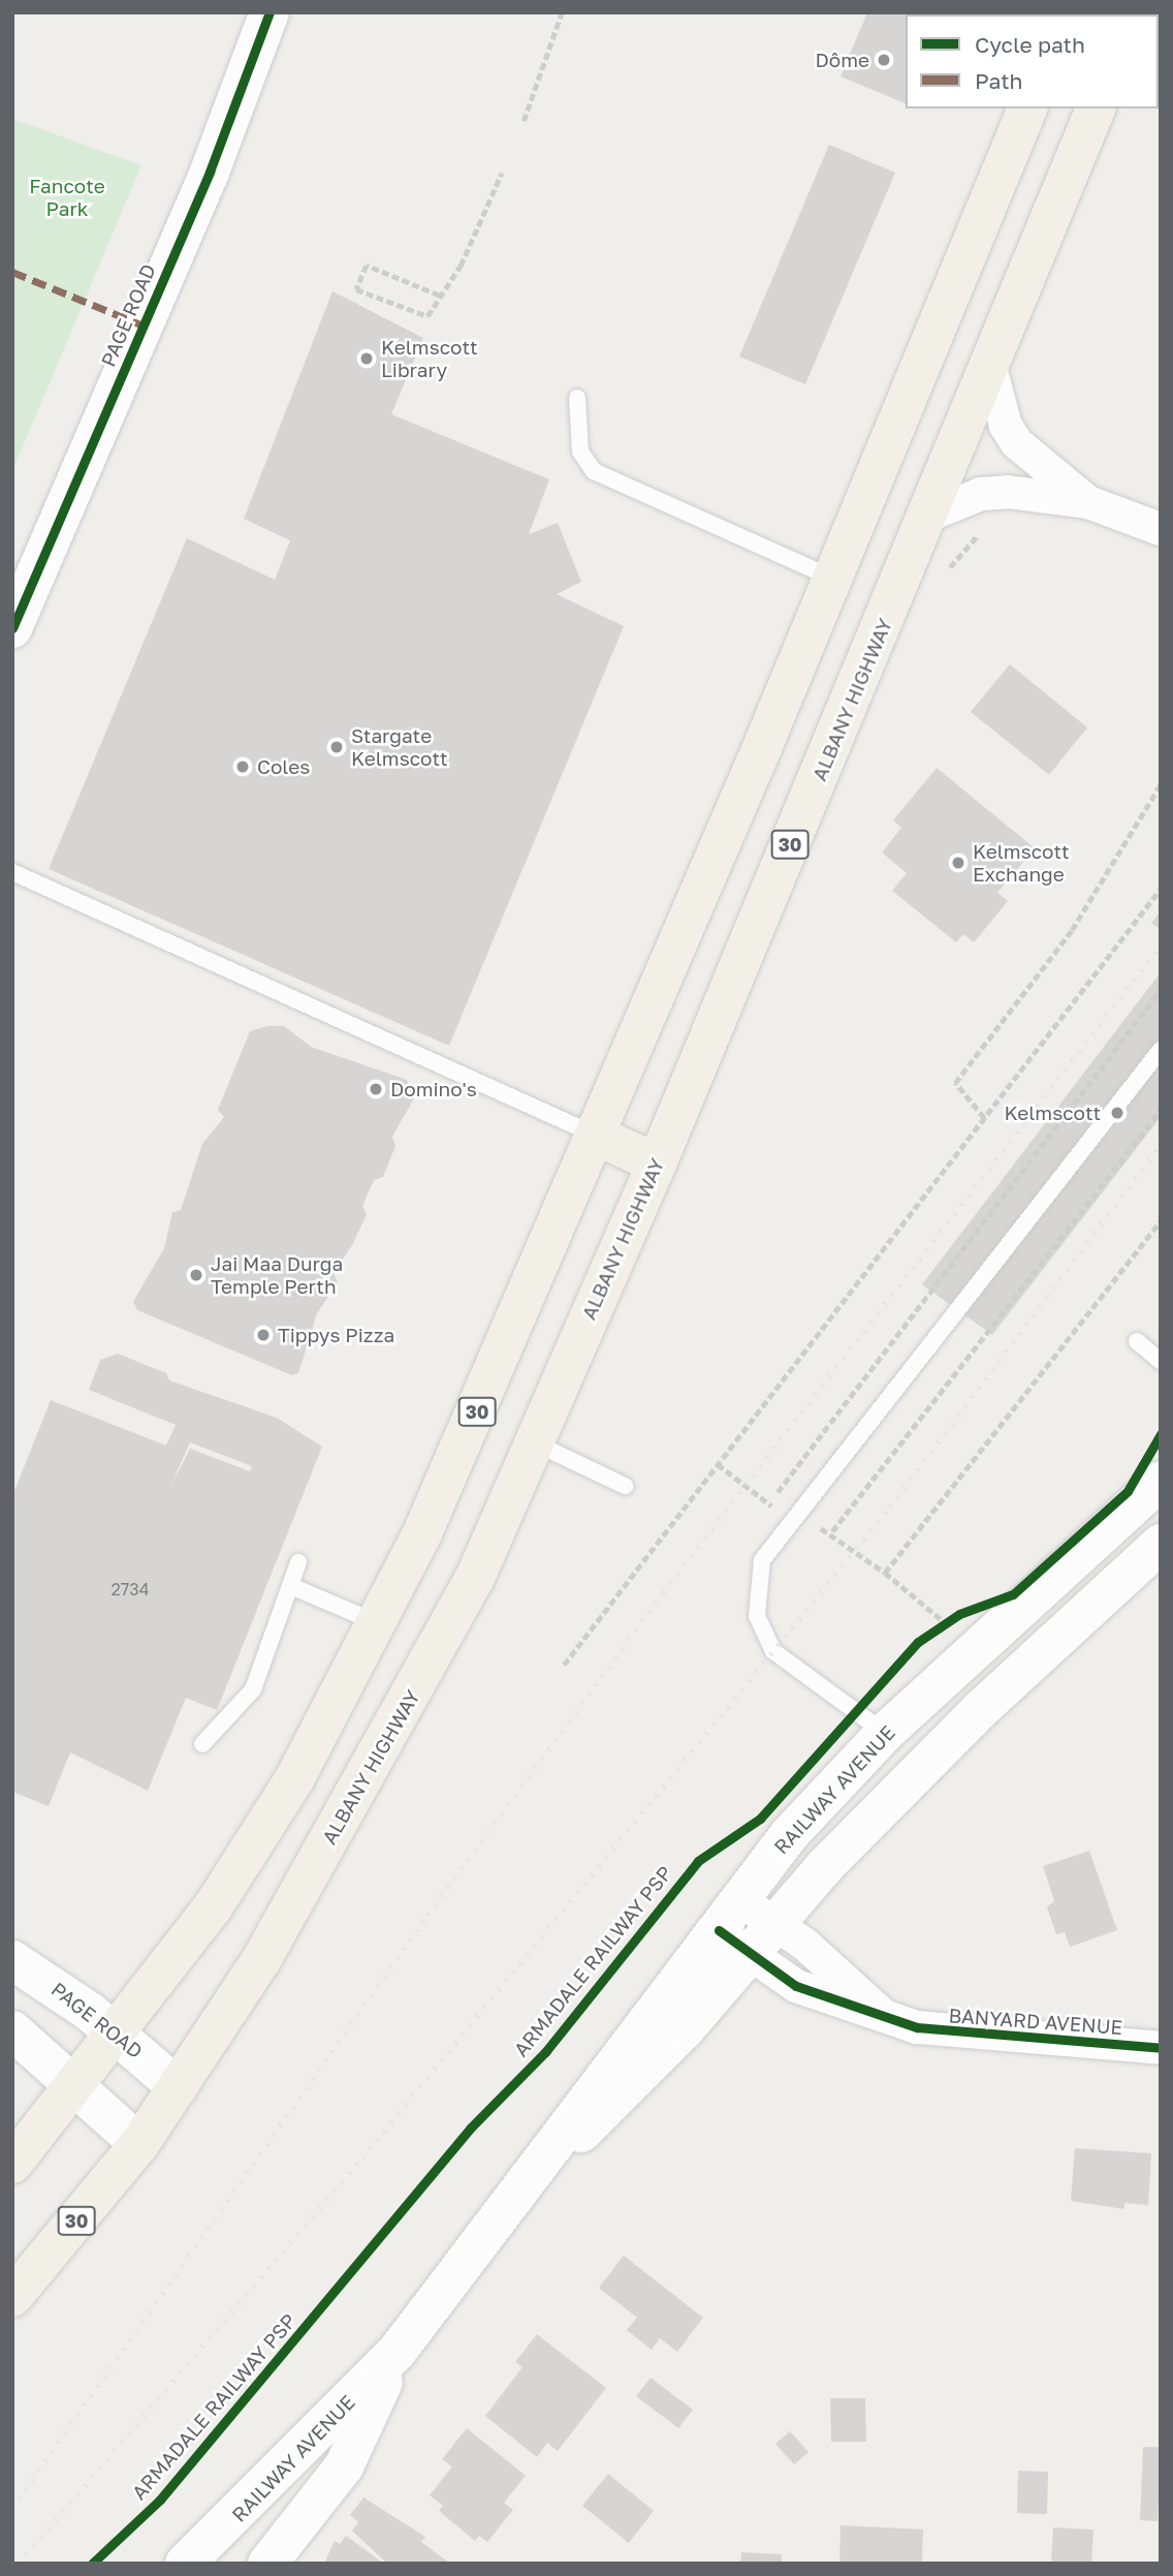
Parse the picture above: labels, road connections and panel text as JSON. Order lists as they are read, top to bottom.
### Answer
{
  "streets": {
    "highway": ["ALBANY HIGHWAY", "30"],
    "main road": ["PAGE ROAD", "RAILWAY AVENUE"],
    "street": ["BANYARD AVENUE"],
    "cycle path": ["ARMADALE RAILWAY PSP"]
  },
  "crossings": [
    ["PAGE ROAD", "ALBANY HIGHWAY"],
    ["PAGE ROAD", "30"],
    ["RAILWAY AVENUE", "BANYARD AVENUE"]
  ],
  "parks": ["Fancote Park"],
  "places": [
    "Dôme",
    "Kelmscott Library",
    "Stargate Kelmscott",
    "Coles",
    "Kelmscott Exchange",
    "Domino's",
    "Kelmscott",
    "Jai Maa Durga Temple Perth",
    "Tippys Pizza"
  ],
  "house_numbers": ["2734"],
  "legend": ["Cycle path", "Path"]
}
